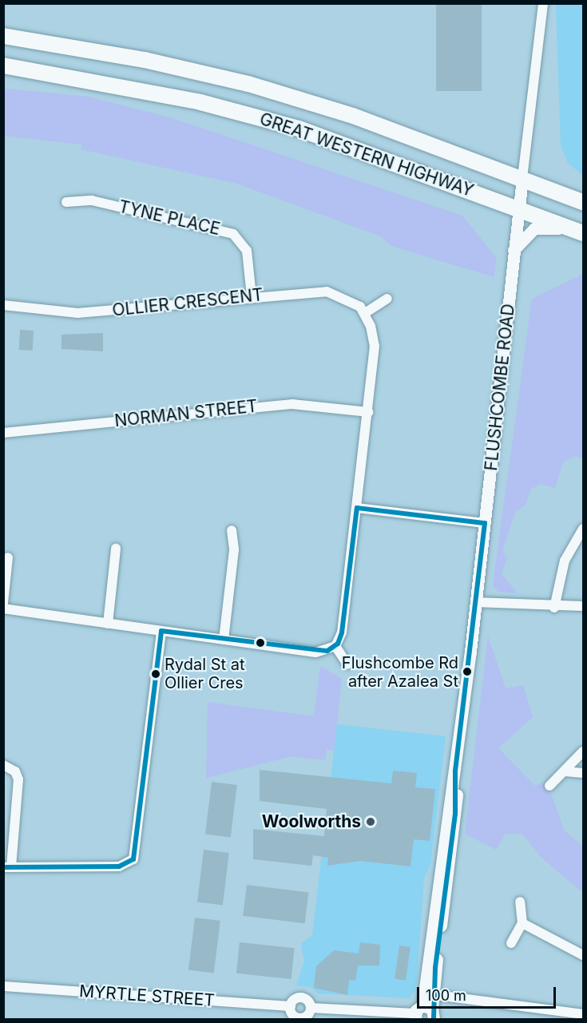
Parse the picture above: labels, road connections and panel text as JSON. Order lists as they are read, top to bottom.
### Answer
{
  "streets": {
    "highway": ["GREAT WESTERN HIGHWAY"],
    "street": [
      "TYNE PLACE",
      "OLLIER CRESCENT",
      "FLUSHCOMBE ROAD",
      "NORMAN STREET",
      "MYRTLE STREET"
    ]
  },
  "crossings": [
    ["GREAT WESTERN HIGHWAY", "FLUSHCOMBE ROAD"],
    ["TYNE PLACE", "OLLIER CRESCENT"]
  ],
  "places": ["Flushcombe Rd after Azalea St", "Rydal St at Ollier Cres", "Woolworths"],
  "scale_bar": "100 m"
}
